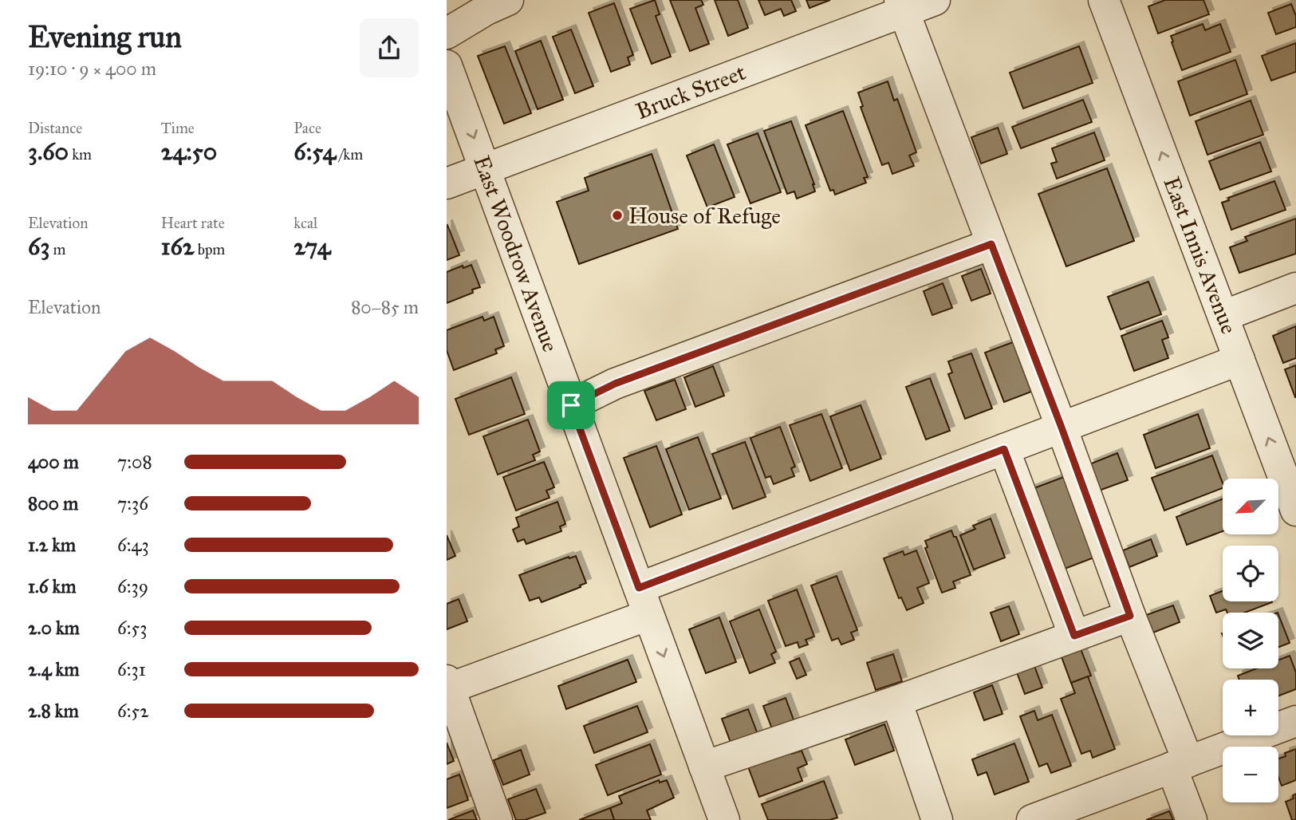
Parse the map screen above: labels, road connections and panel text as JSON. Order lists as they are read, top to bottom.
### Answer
{
  "streets": {
    "street": ["Bruck Street", "East Woodrow Avenue", "East Innis Avenue"]
  },
  "crossings": [
    ["Bruck Street", "East Woodrow Avenue"]
  ],
  "places": ["House of Refuge"],
  "north": "bottom left",
  "page": {
    "heading": ["Evening run", "19:10 · 9 × 400 m"],
    "stats": [
      ["Distance", "3.60 km"],
      ["Time", "24:50"],
      ["Pace", "6:54 /km"],
      ["Elevation", "63 m"],
      ["Heart rate", "162 bpm"],
      ["kcal", "274"]
    ],
    "chart": ["Elevation", "80–85 m"],
    "list": [
      {
        "name": "400 m",
        "note": "7:08"
      },
      {
        "name": "800 m",
        "note": "7:36"
      },
      {
        "name": "1.2 km",
        "note": "6:43"
      },
      {
        "name": "1.6 km",
        "note": "6:39"
      },
      {
        "name": "2.0 km",
        "note": "6:53"
      },
      {
        "name": "2.4 km",
        "note": "6:31"
      },
      {
        "name": "2.8 km",
        "note": "6:52"
      }
    ],
    "map_buttons": ["+", "−"]
  }
}
